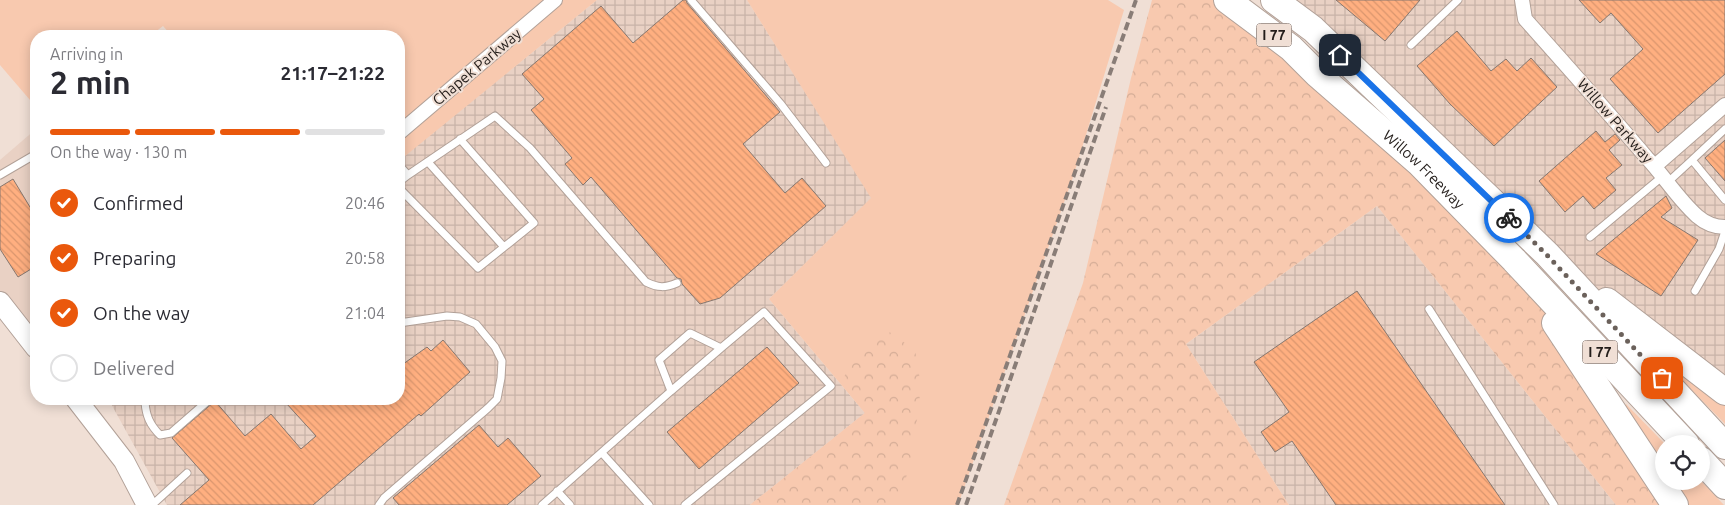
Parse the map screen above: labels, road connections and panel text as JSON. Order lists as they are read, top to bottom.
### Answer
{
  "streets": {
    "highway": ["I 77", "Willow Freeway"],
    "street": ["Chapek Parkway", "Willow Parkway"]
  },
  "page": {
    "heading": ["2 min", "Arriving in", "21:17–21:22"],
    "bar": "On the way · 130 m",
    "list": [
      ["Confirmed", "20:46"],
      ["Preparing", "20:58"],
      ["On the way", "21:04"],
      "Delivered"
    ]
  }
}
